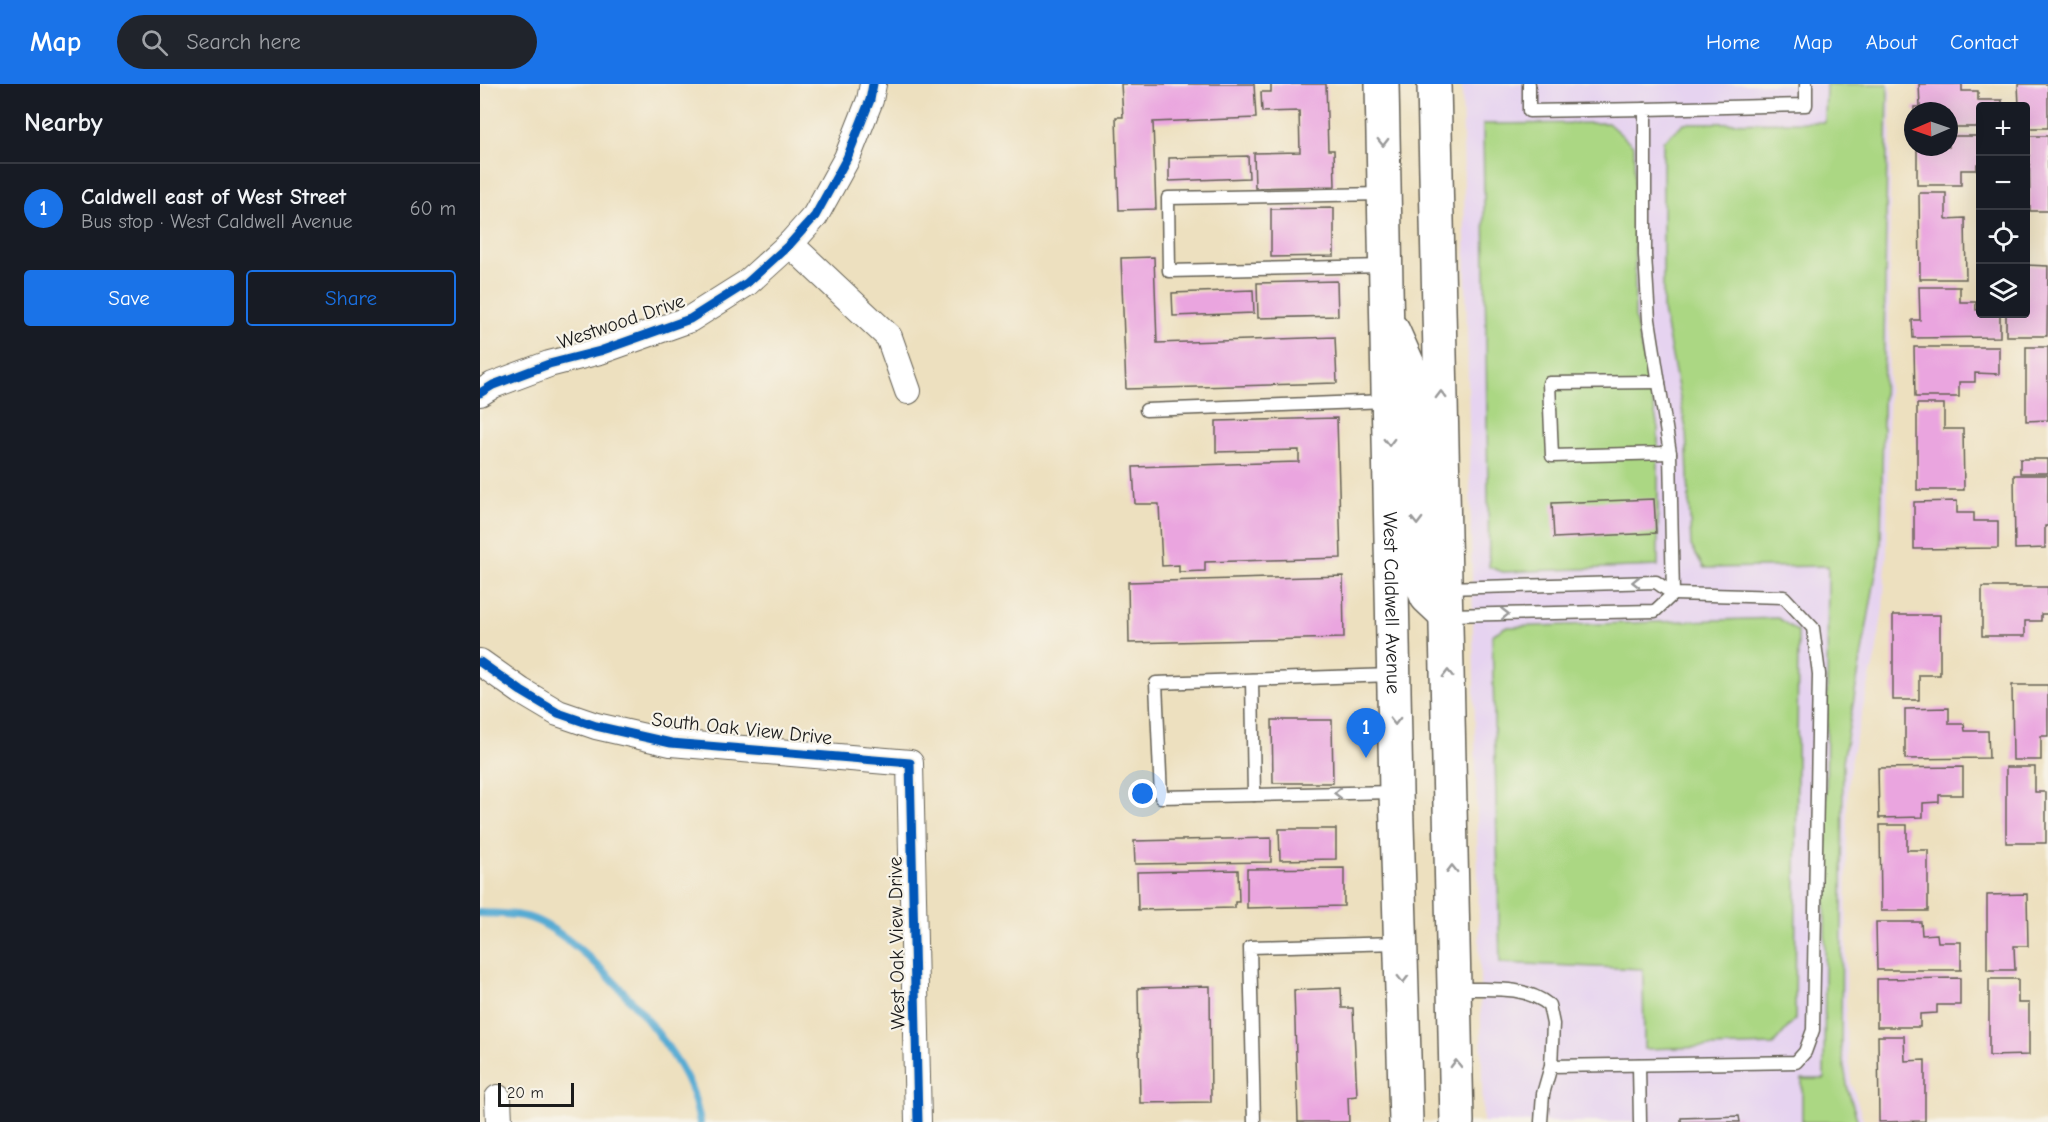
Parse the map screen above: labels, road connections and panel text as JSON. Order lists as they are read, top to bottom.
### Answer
{
  "streets": {
    "main road": ["West Caldwell Avenue"],
    "street": ["Westwood Drive", "South Oak View Drive", "West Oak View Drive"]
  },
  "crossings": [
    ["South Oak View Drive", "West Oak View Drive"]
  ],
  "scale_bar": "20 m",
  "north": "left",
  "page": {
    "header": "Map",
    "search": "Search here",
    "nav": [
      "Home",
      "Map",
      "About",
      "Contact"
    ],
    "heading": "Nearby",
    "map_buttons": ["+", "−"],
    "list": [
      {
        "mark": "1",
        "name": "Caldwell east of West Street",
        "note": "Bus stop · West Caldwell Avenue",
        "value": "60 m"
      }
    ],
    "buttons": ["Save", "Share"],
    "pins": "1",
    "scale": "20 m"
  }
}
